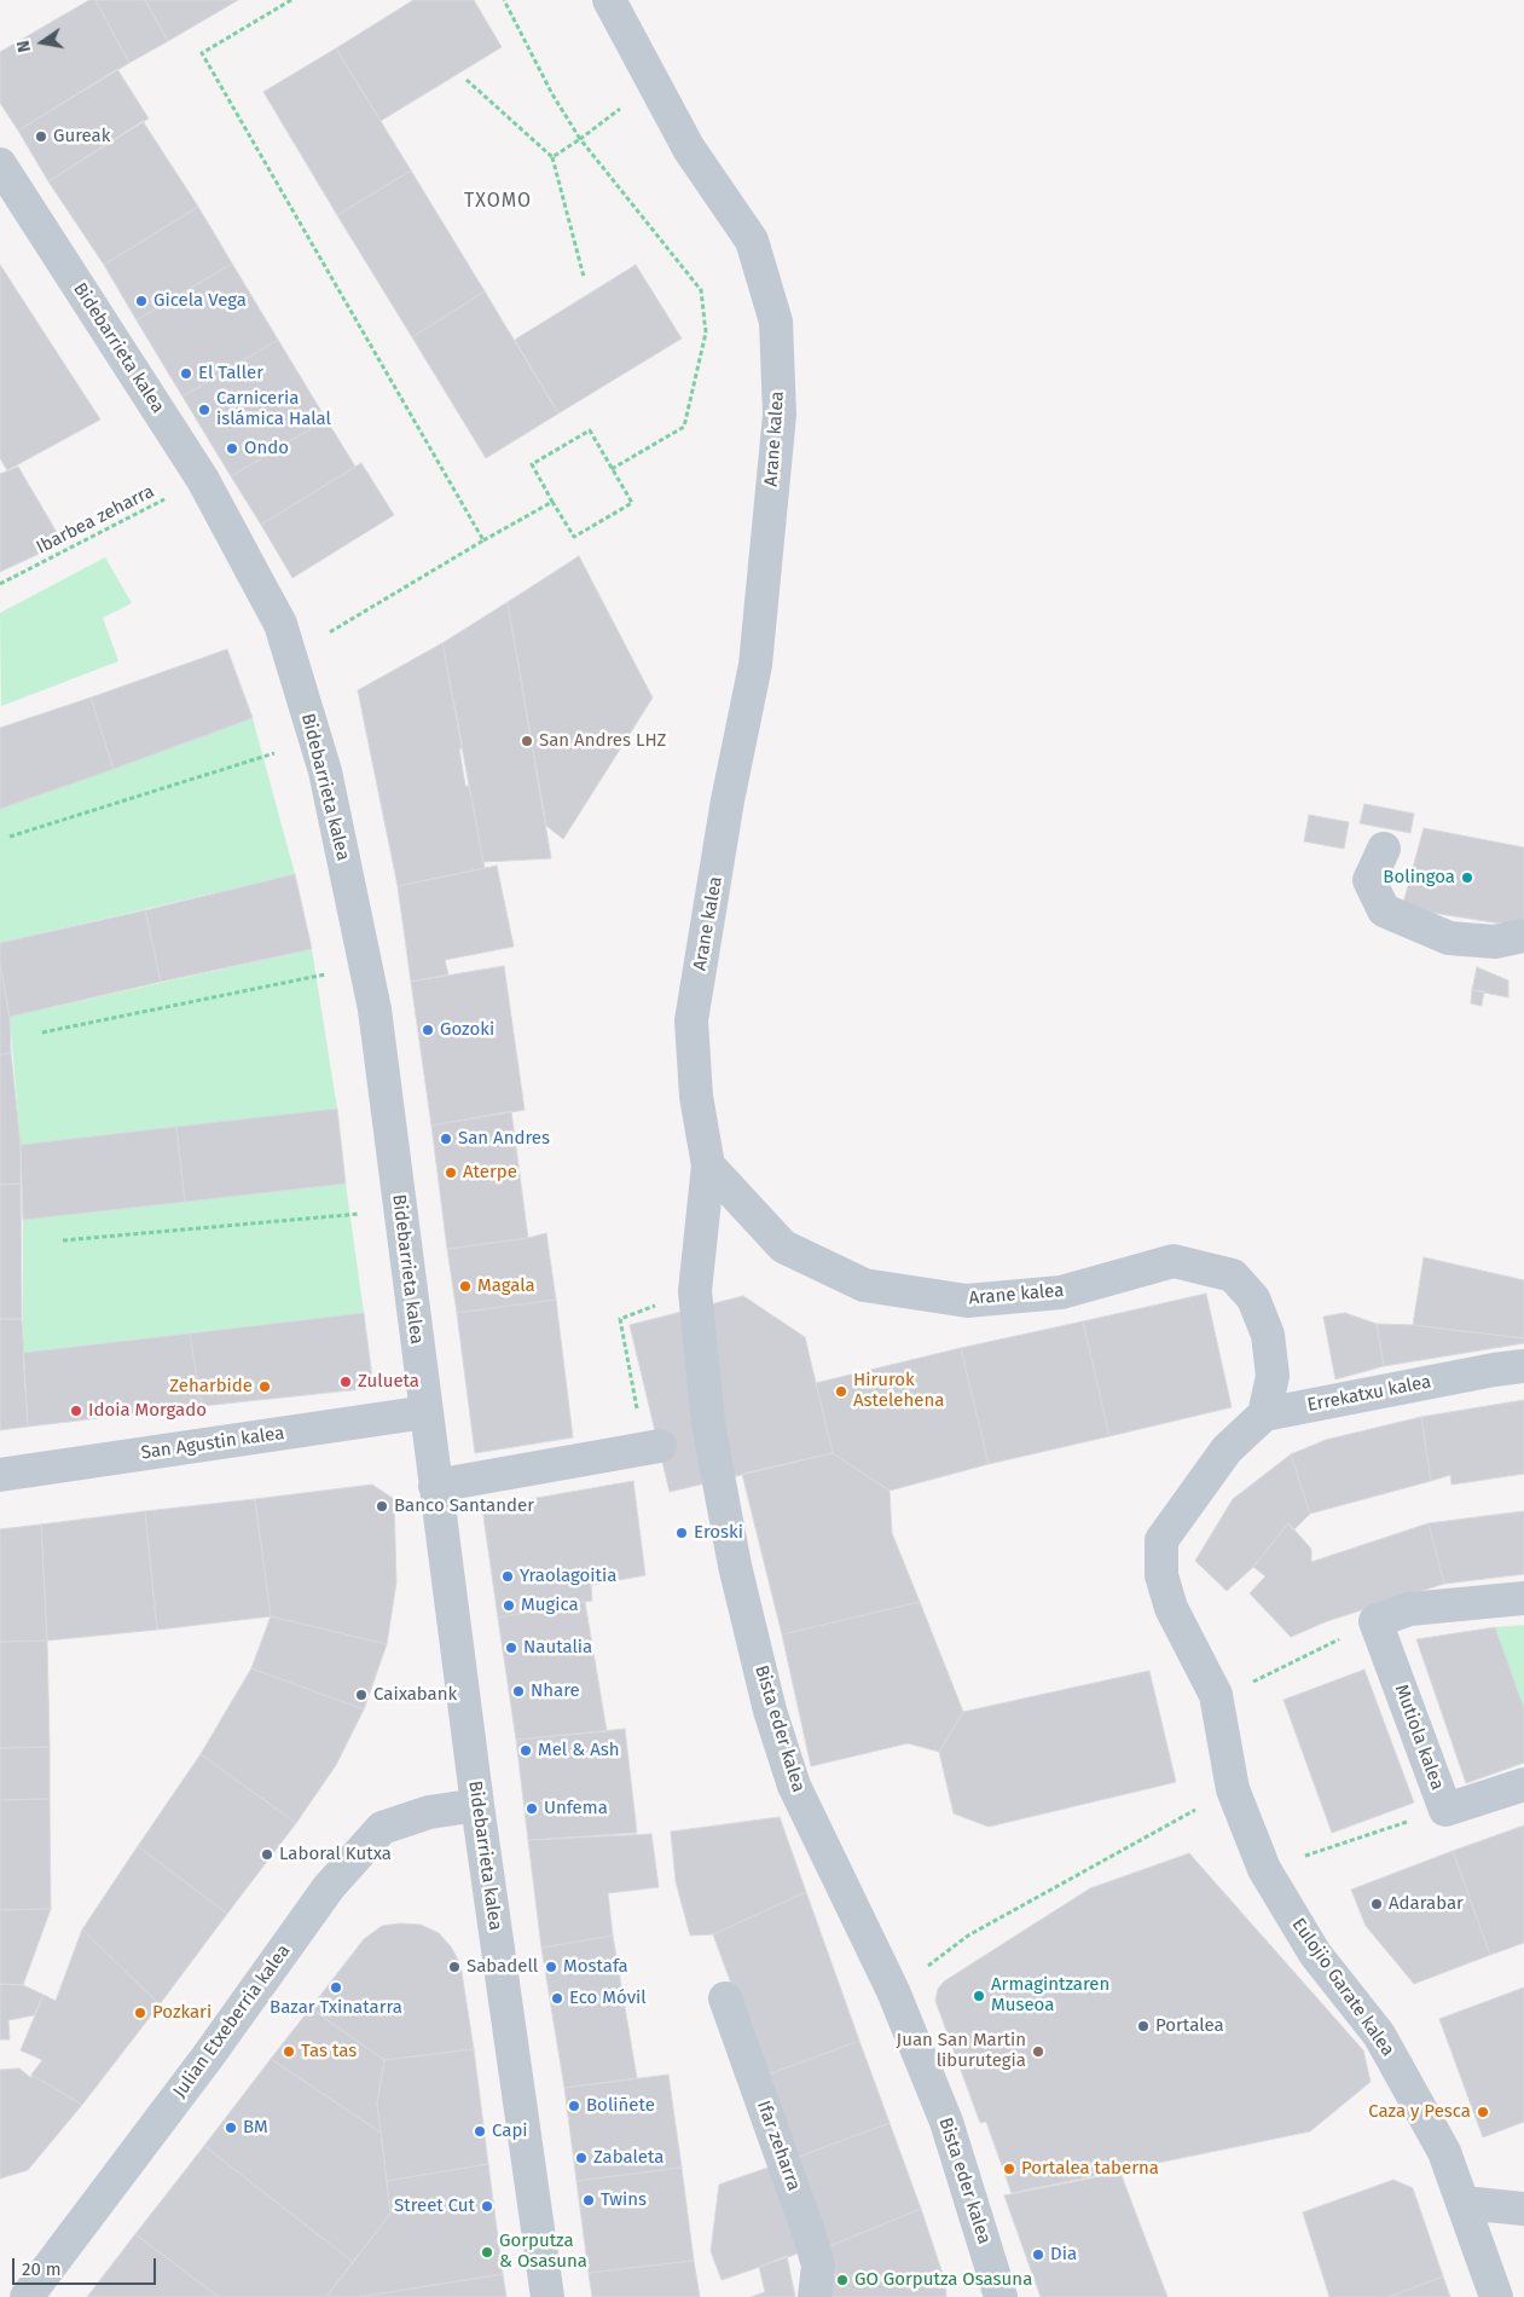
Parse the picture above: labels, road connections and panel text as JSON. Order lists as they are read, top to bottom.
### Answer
{
  "streets": {
    "street": [
      "Bidebarrieta kalea",
      "Arane kalea",
      "Errekatxu kalea",
      "San Agustin kalea",
      "Bista eder kalea",
      "Mutiola kalea",
      "Eulojio Garate kalea",
      "Julian Etxeberria kalea",
      "Ifar zeharra"
    ],
    "path": ["Ibarbea zeharra"]
  },
  "crossings": [
    ["Bidebarrieta kalea", "Ibarbea zeharra"],
    ["Bidebarrieta kalea", "San Agustin kalea"],
    ["Bidebarrieta kalea", "Julian Etxeberria kalea"],
    ["Arane kalea", "Errekatxu kalea"],
    ["Arane kalea", "Bista eder kalea"],
    ["Arane kalea", "Eulojio Garate kalea"],
    ["Errekatxu kalea", "Eulojio Garate kalea"]
  ],
  "districts": ["TXOMO"],
  "places": [
    "Gureak",
    "Gicela Vega",
    "El Taller",
    "Carniceria islámica Halal",
    "Ondo",
    "San Andres LHZ",
    "Bolingoa",
    "Gozoki",
    "San Andres",
    "Aterpe",
    "Magala",
    "Zulueta",
    "Zeharbide",
    "Hirurok Astelehena",
    "Idoia Morgado",
    "Banco Santander",
    "Eroski",
    "Yraolagoitia",
    "Mugica",
    "Nautalia",
    "Nhare",
    "Caixabank",
    "Mel & Ash",
    "Unfema",
    "Laboral Kutxa",
    "Adarabar",
    "Sabadell",
    "Mostafa",
    "Bazar Txinatarra",
    "Armagintzaren Museoa",
    "Eco Móvil",
    "Pozkari",
    "Portalea",
    "Tas tas",
    "Juan San Martin liburutegia",
    "Boliñete",
    "Caza y Pesca",
    "BM",
    "Capi",
    "Zabaleta",
    "Portalea taberna",
    "Twins",
    "Street Cut",
    "Gorputza & Osasuna",
    "Dia",
    "GO Gorputza Osasuna"
  ],
  "scale_bar": "20 m",
  "north": "left"
}
